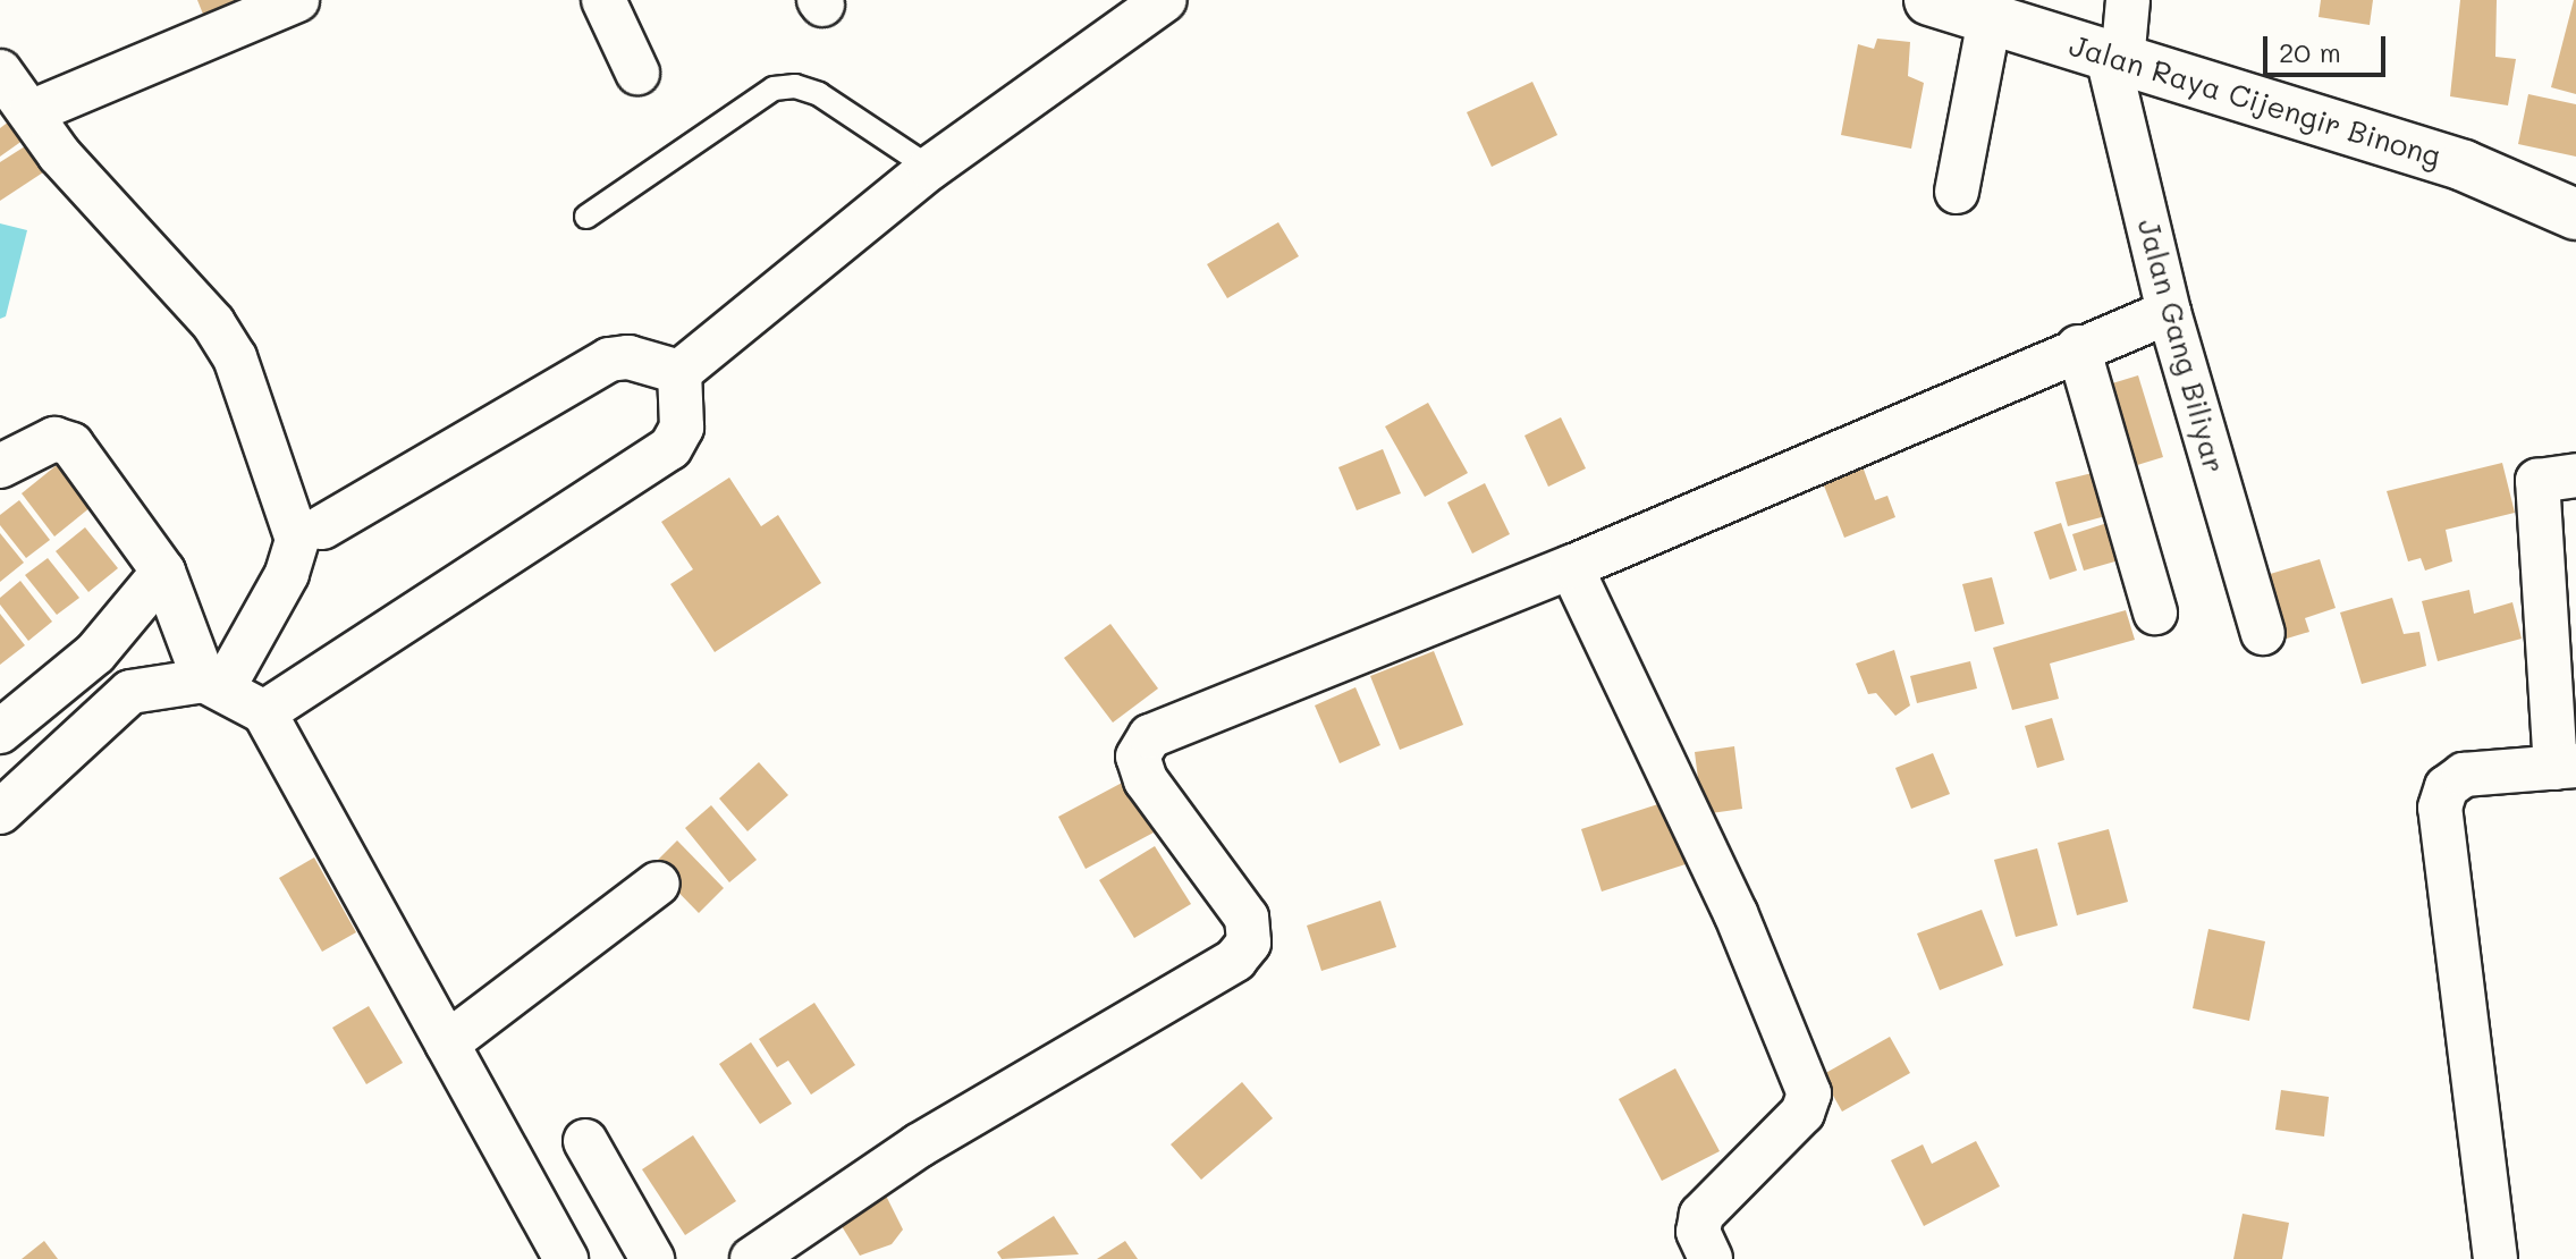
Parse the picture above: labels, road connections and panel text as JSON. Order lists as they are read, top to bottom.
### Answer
{
  "streets": {
    "street": ["Jalan Raya Cijengir Binong", "Jalan Gang Biliyar"]
  },
  "crossings": [
    ["Jalan Raya Cijengir Binong", "Jalan Gang Biliyar"]
  ],
  "scale_bar": "20 m"
}
